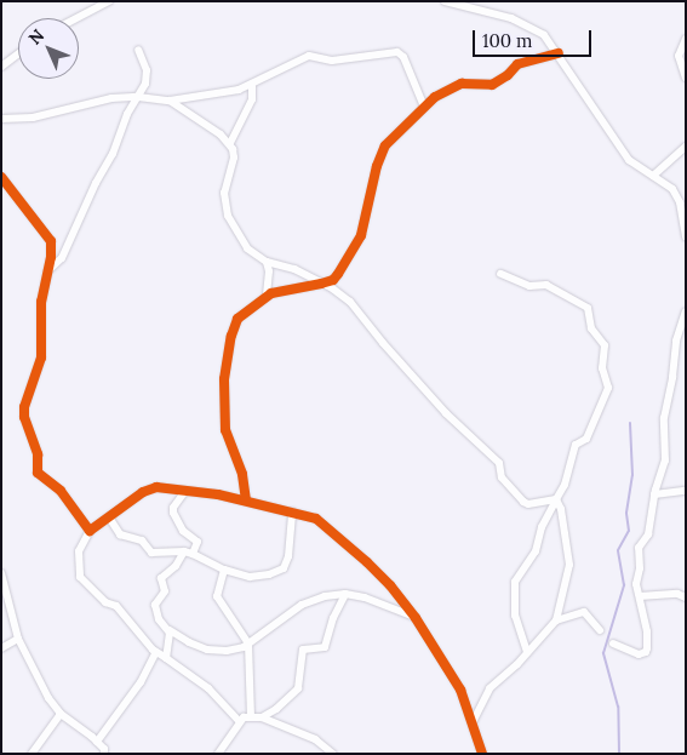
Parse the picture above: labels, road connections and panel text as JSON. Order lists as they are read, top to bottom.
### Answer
{
  "scale_bar": "100 m",
  "north": "top left"
}
